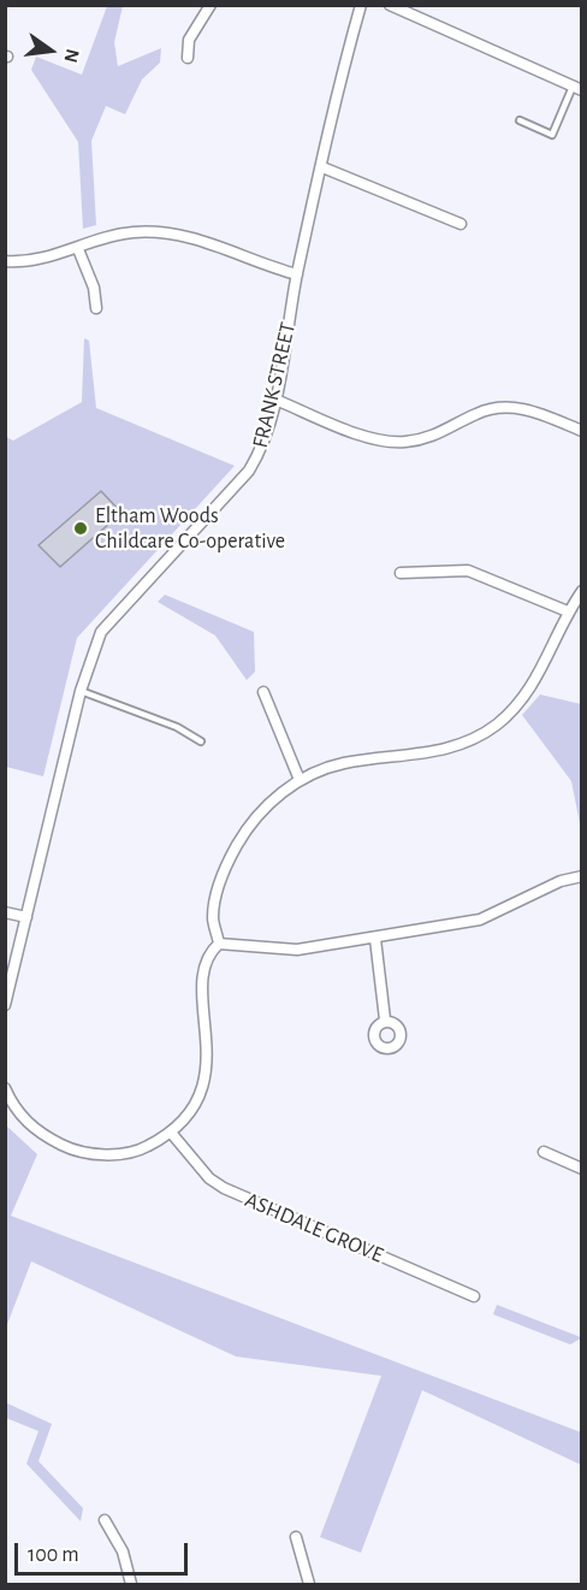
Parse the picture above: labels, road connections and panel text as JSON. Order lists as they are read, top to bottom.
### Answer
{
  "streets": {
    "street": ["FRANK STREET", "ASHDALE GROVE"]
  },
  "places": ["Eltham Woods Childcare Co-operative"],
  "scale_bar": "100 m",
  "north": "right"
}
